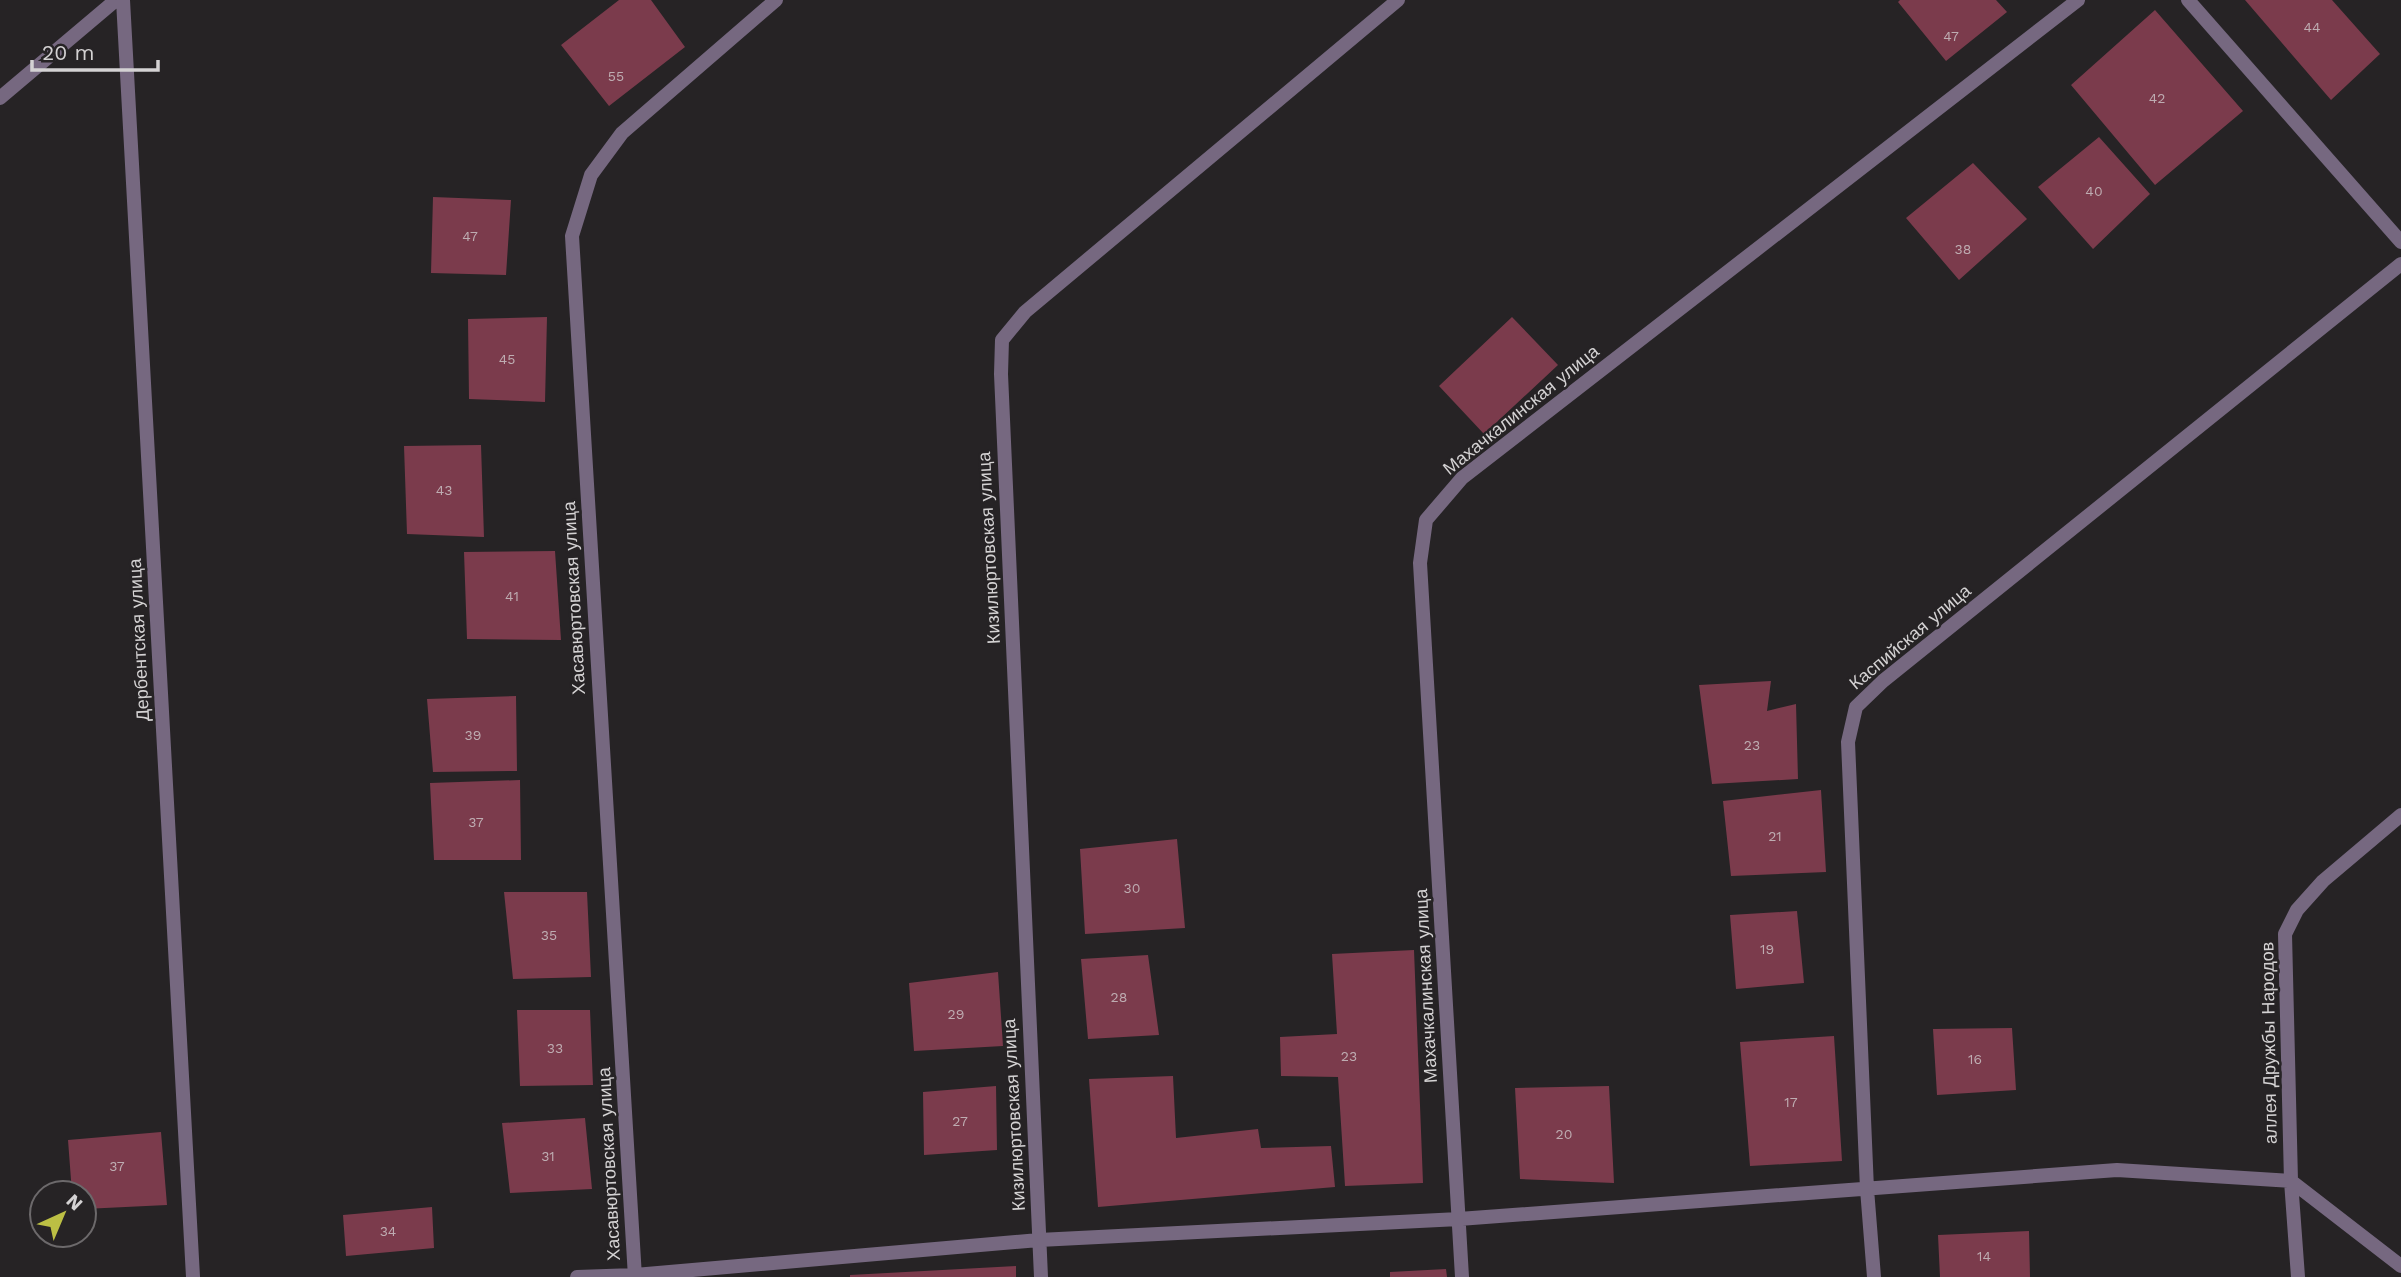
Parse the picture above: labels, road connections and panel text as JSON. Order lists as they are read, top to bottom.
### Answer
{
  "streets": {
    "street": [
      "Махачкалинская улица",
      "Кизилюртовская улица",
      "Хасавюртовская улица",
      "Каспийская улица",
      "Дербентская улица",
      "аллея Дружбы Народов"
    ]
  },
  "house_numbers": [
    "44",
    "47",
    "55",
    "42",
    "40",
    "47",
    "38",
    "45",
    "43",
    "41",
    "39",
    "23",
    "37",
    "21",
    "30",
    "35",
    "19",
    "28",
    "29",
    "33",
    "23",
    "16",
    "17",
    "27",
    "20",
    "31",
    "37",
    "34",
    "14"
  ],
  "scale_bar": "20 m",
  "north": "top right"
}
